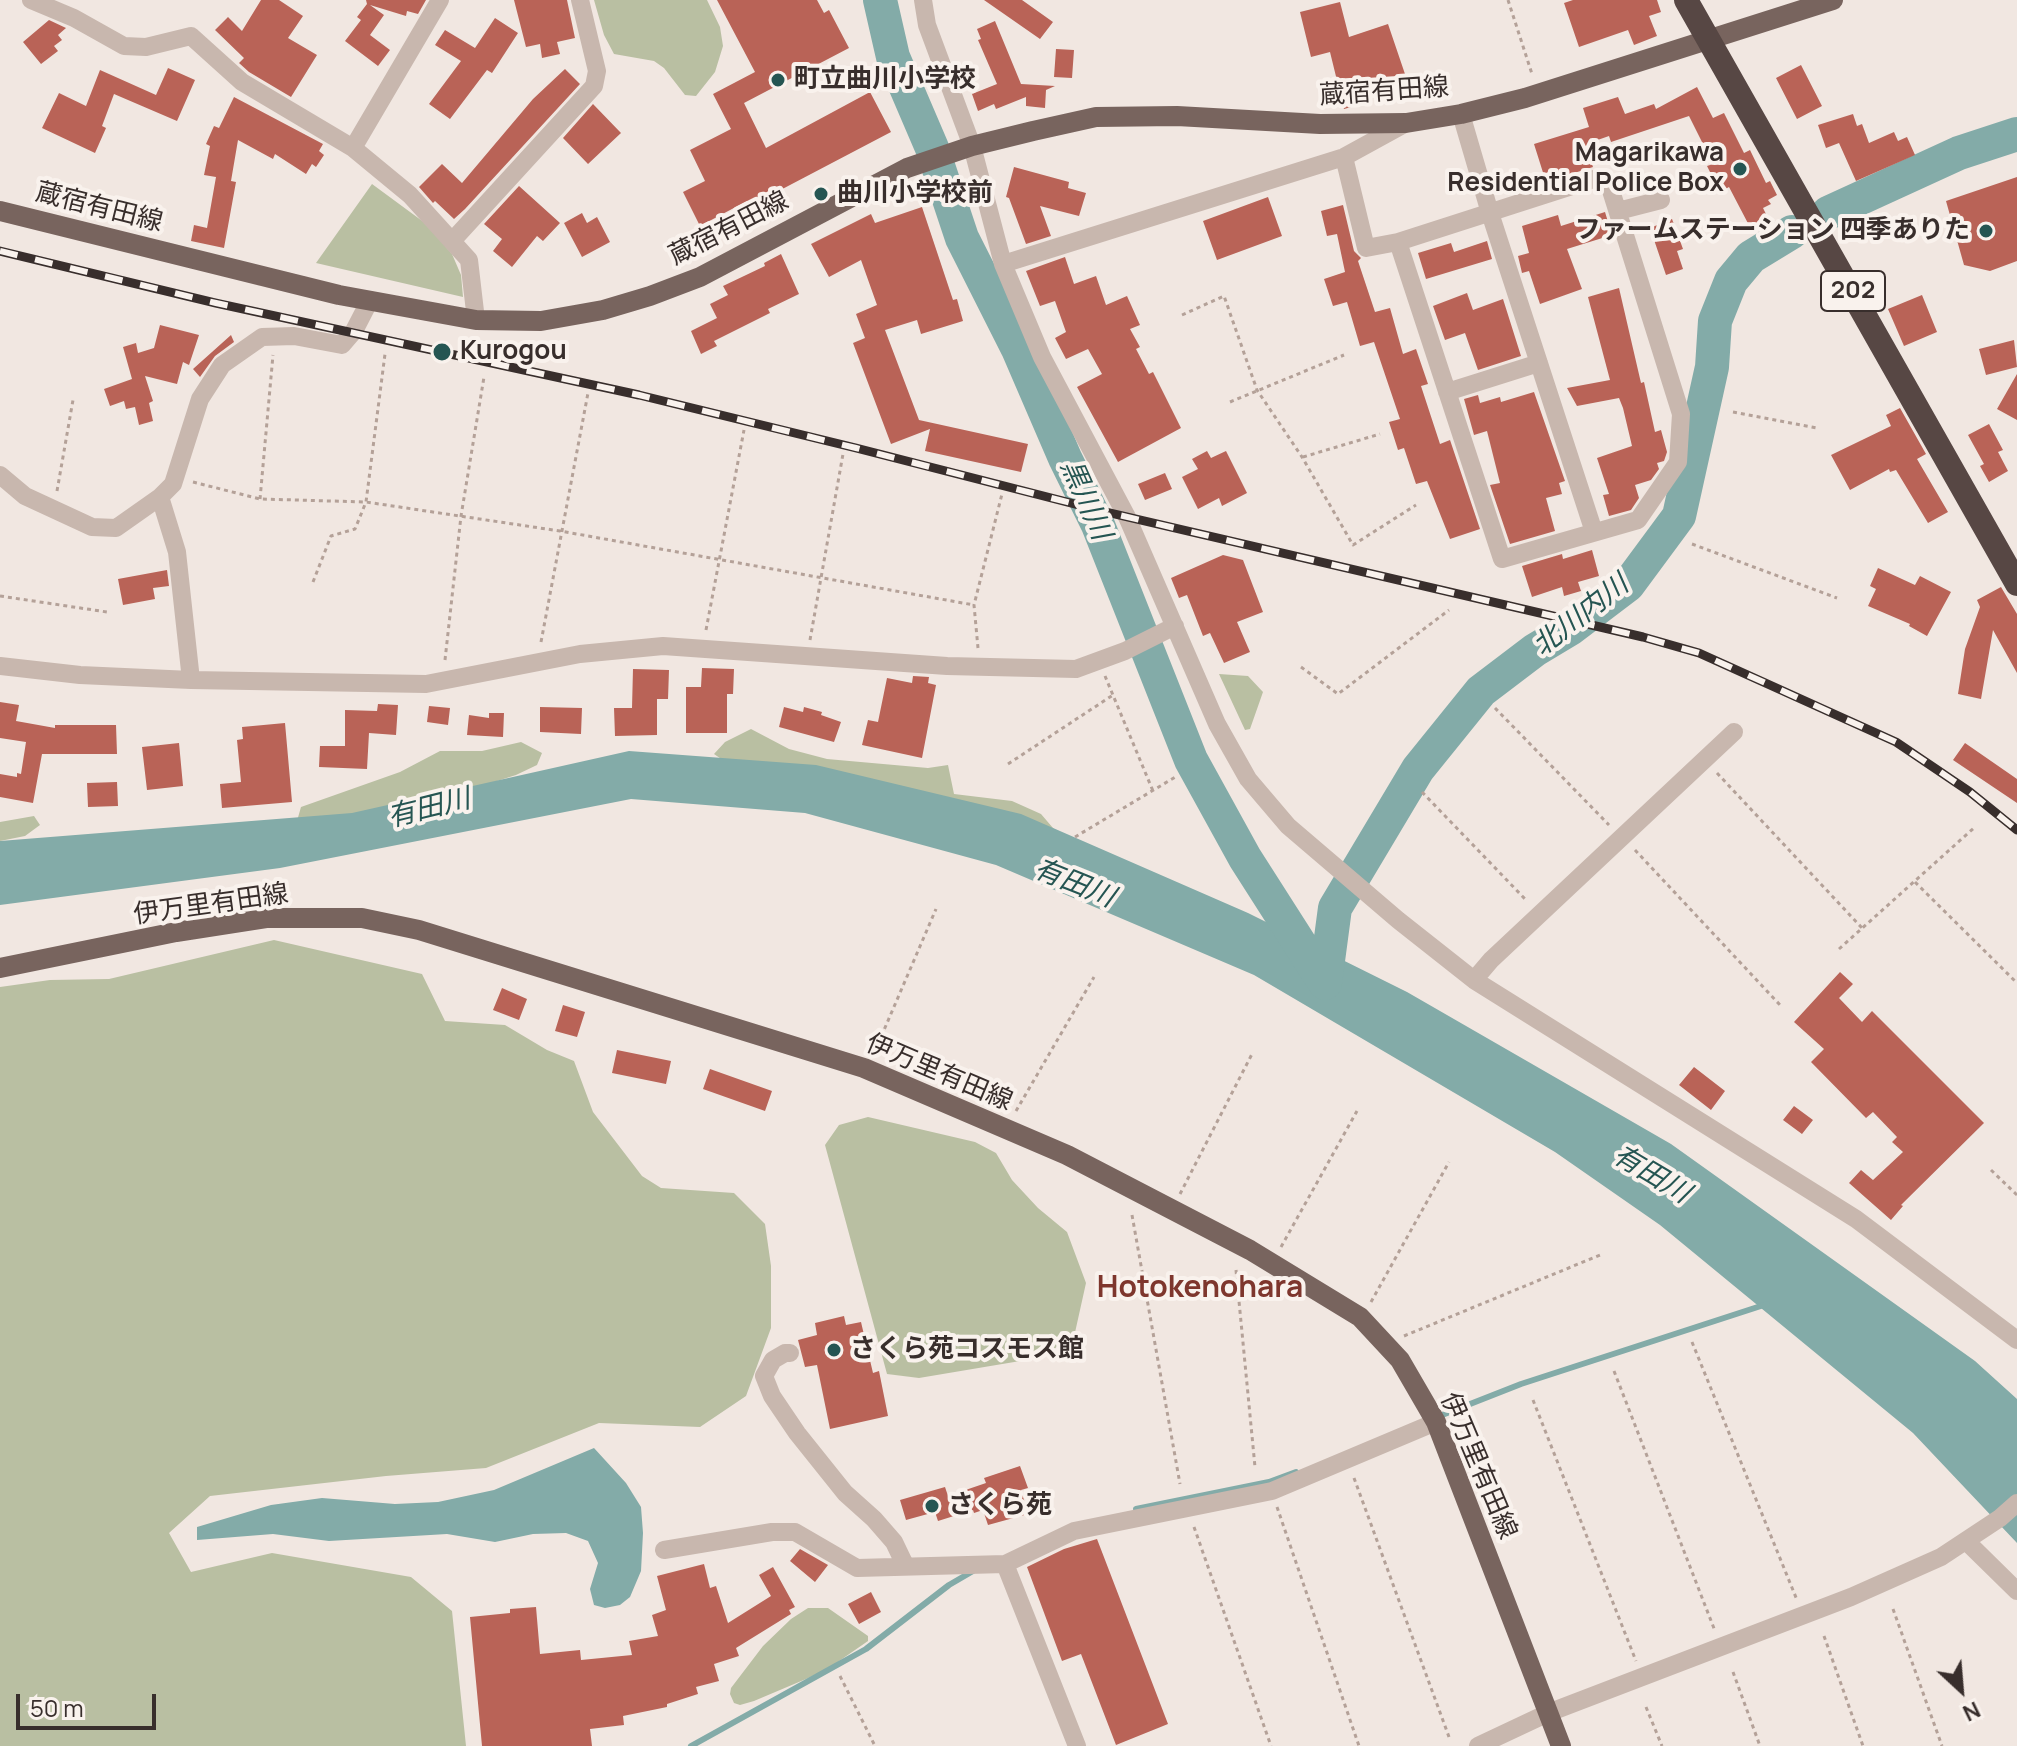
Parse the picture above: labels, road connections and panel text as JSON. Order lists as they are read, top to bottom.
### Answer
{
  "streets": {
    "highway": ["202"],
    "main road": ["蔵宿有田線", "伊万里有田線"]
  },
  "crossings": [
    ["蔵宿有田線", "202"]
  ],
  "districts": ["Hotokenohara"],
  "water": ["黒川川", "北川内川", "有田川"],
  "places": [
    "町立曲川小学校",
    "Magarikawa Residential Police Box",
    "曲川小学校前",
    "ファームステーション 四季ありた",
    "Kurogou",
    "さくら苑コスモス館",
    "さくら苑"
  ],
  "scale_bar": "50 m",
  "north": "bottom right"
}
